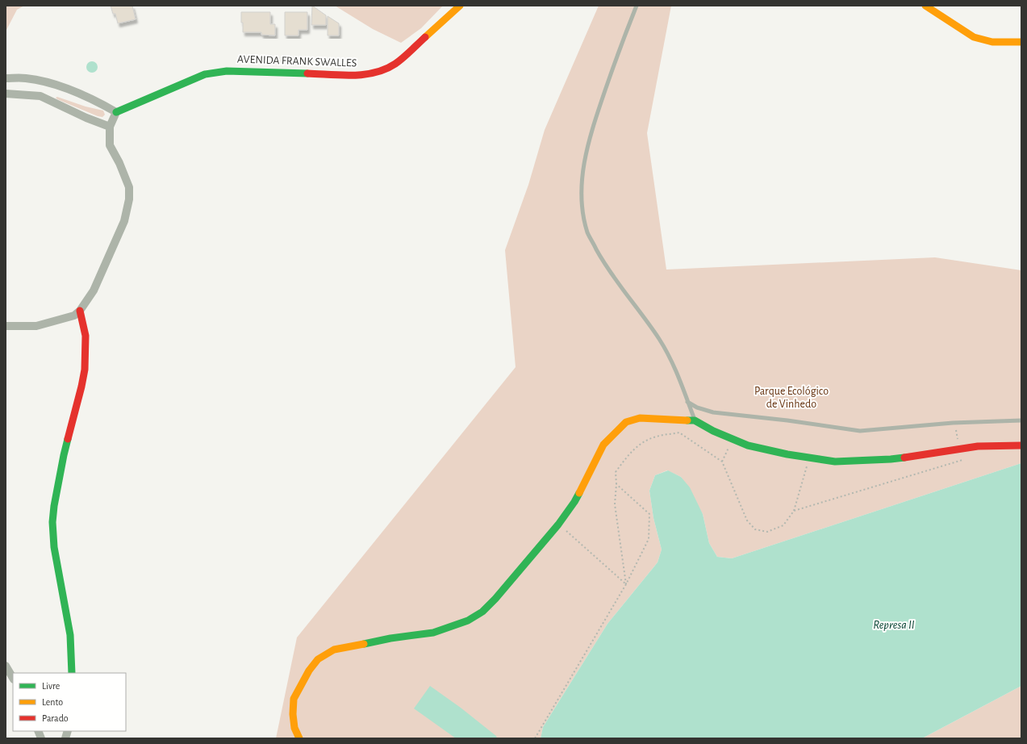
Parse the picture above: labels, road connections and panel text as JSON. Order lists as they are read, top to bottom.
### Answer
{
  "streets": {
    "street": ["AVENIDA FRANK SWALLES"]
  },
  "water": ["Represa II"],
  "parks": ["Parque Ecológico de Vinhedo"],
  "legend": ["Livre", "Lento", "Parado"]
}
